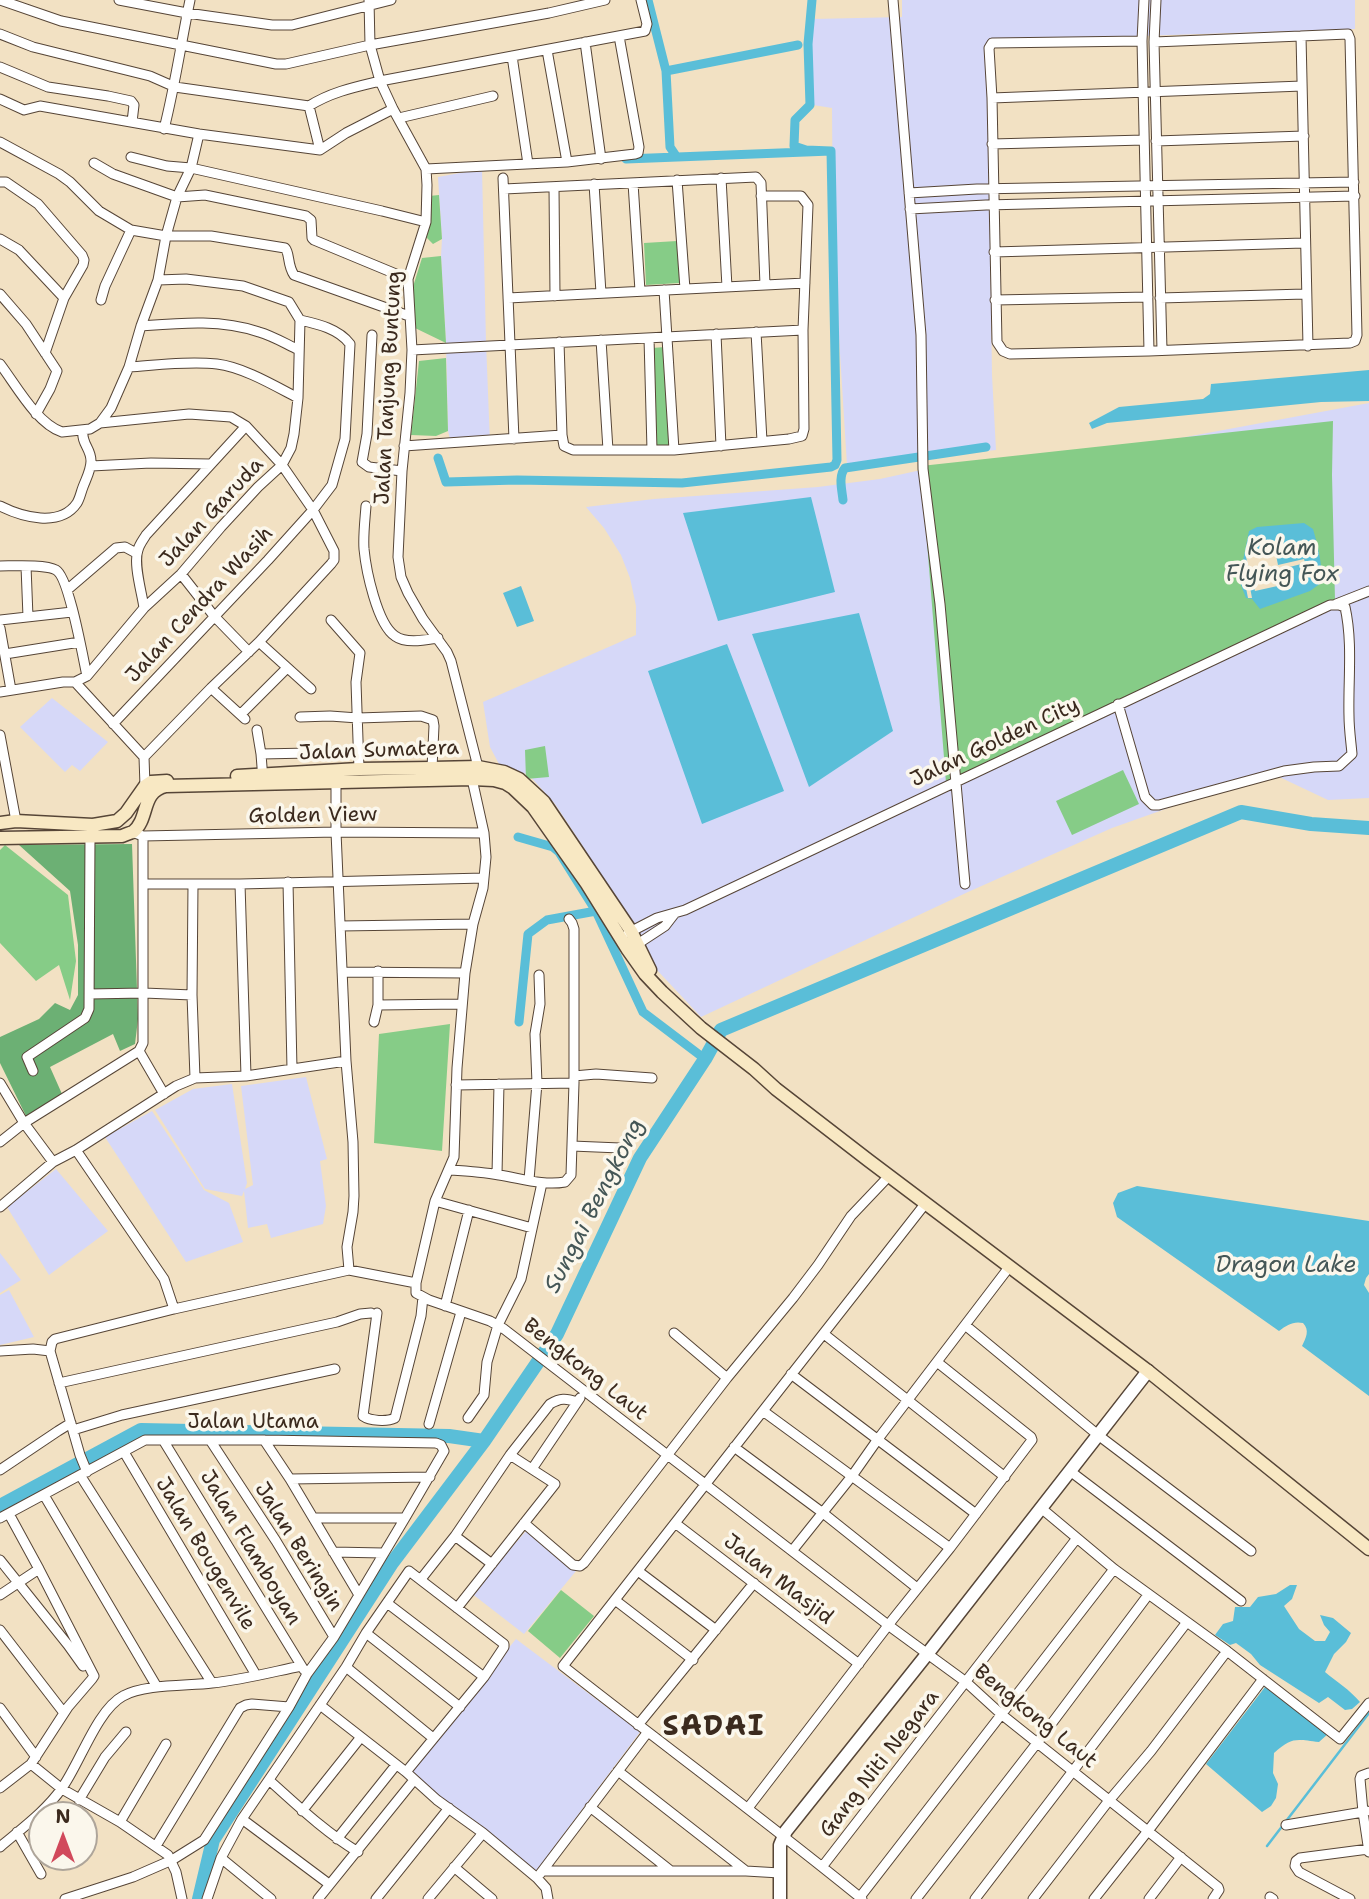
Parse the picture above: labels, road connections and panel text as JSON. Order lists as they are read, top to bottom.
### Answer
{
  "streets": {
    "main road": ["Jalan Sumatera"],
    "street": [
      "Jalan Tanjung Buntung",
      "Jalan Garuda",
      "Jalan Cendra Wasih",
      "Jalan Golden City",
      "Golden View",
      "Bengkong Laut",
      "Jalan Utama",
      "Jalan Beringin",
      "Jalan Flamboyan",
      "Jalan Bougenvile",
      "Jalan Masjid",
      "Gang Niti Negara"
    ]
  },
  "crossings": [
    ["Jalan Tanjung Buntung", "Jalan Sumatera"],
    ["Jalan Garuda", "Jalan Cendra Wasih"],
    ["Jalan Golden City", "Jalan Sumatera"],
    ["Jalan Sumatera", "Golden View"],
    ["Bengkong Laut", "Gang Niti Negara"],
    ["Jalan Utama", "Jalan Beringin"],
    ["Jalan Utama", "Jalan Flamboyan"],
    ["Jalan Utama", "Jalan Bougenvile"],
    ["Jalan Beringin", "Jalan Flamboyan"]
  ],
  "districts": ["SADAI"],
  "water": ["Kolam Flying Fox", "Sungai Bengkong", "Dragon Lake"],
  "north": "top"
}
